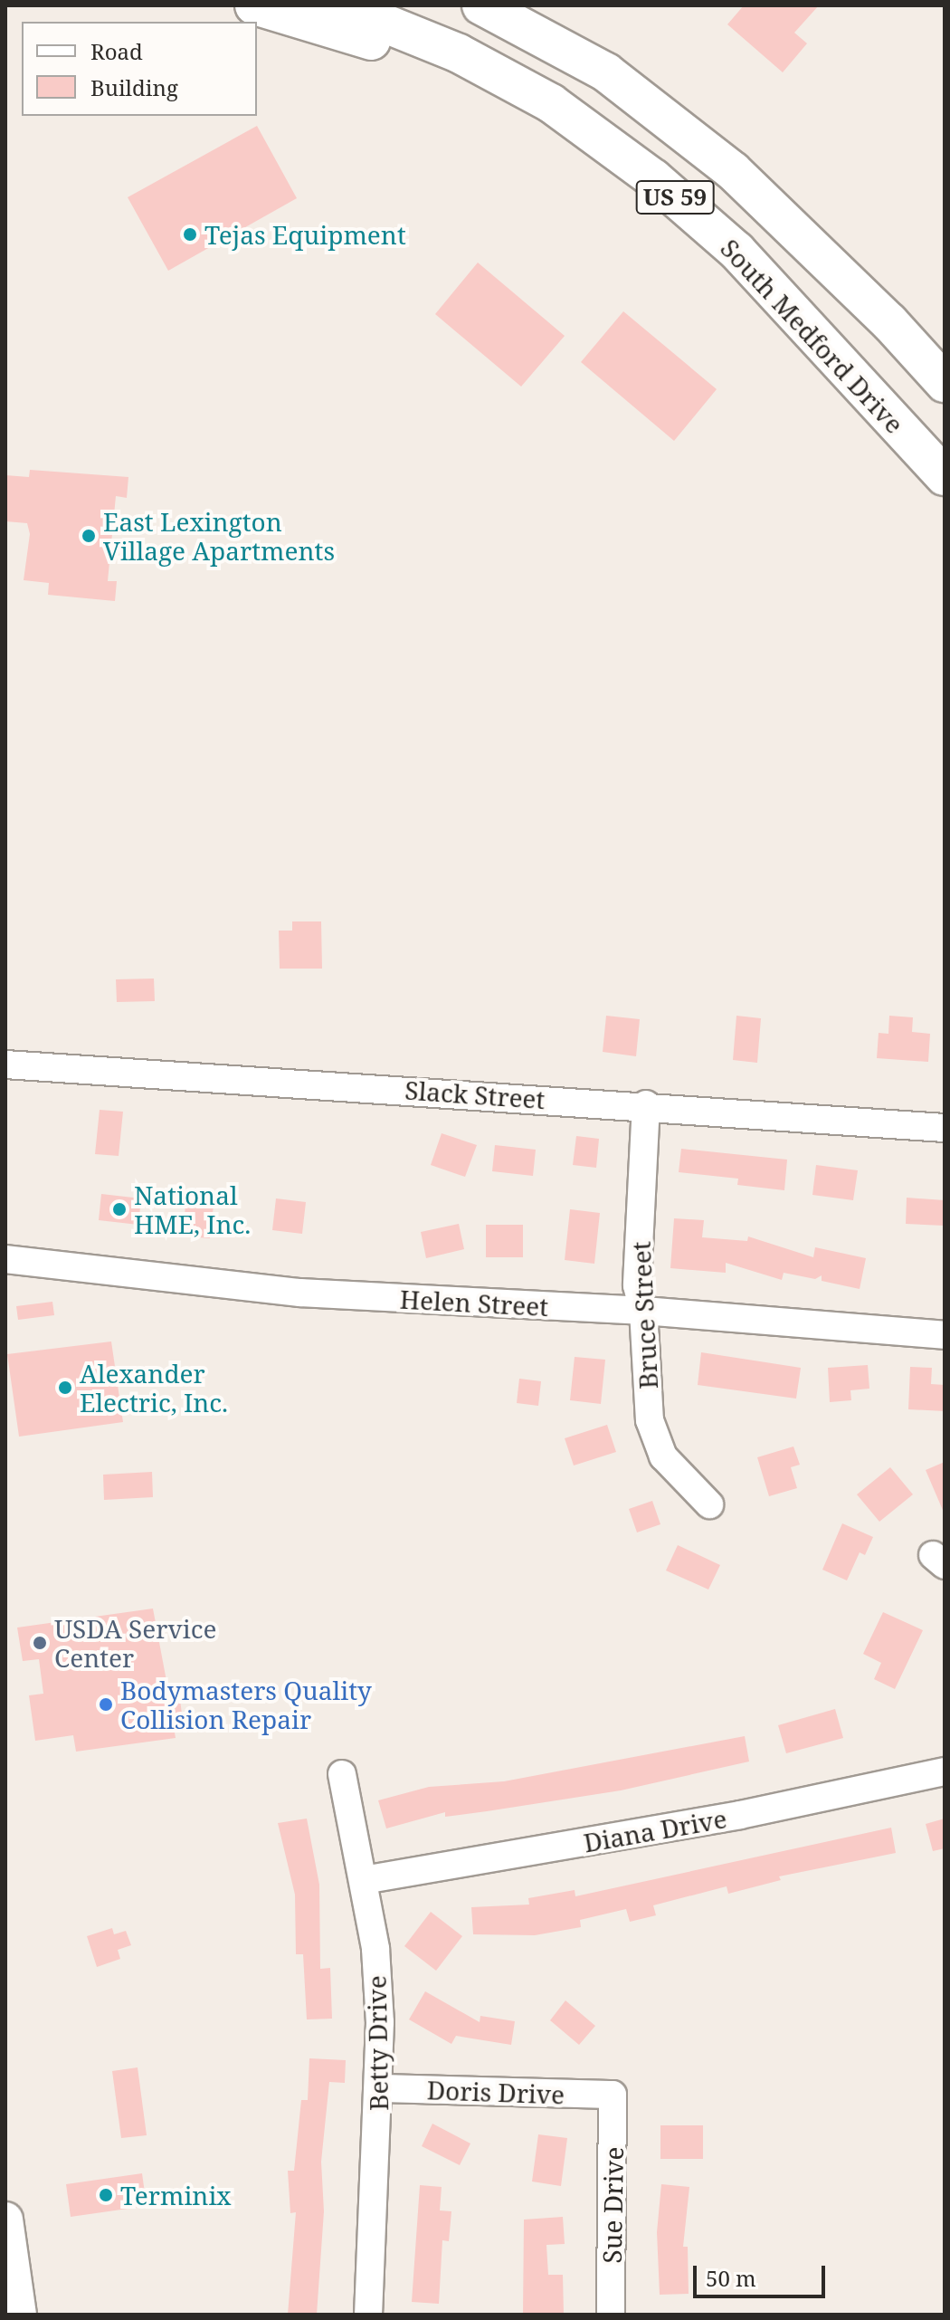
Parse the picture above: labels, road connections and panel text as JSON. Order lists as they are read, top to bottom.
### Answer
{
  "streets": {
    "highway": ["US 59", "South Medford Drive"],
    "street": [
      "Slack Street",
      "Helen Street",
      "Bruce Street",
      "Diana Drive",
      "Betty Drive",
      "Doris Drive",
      "Sue Drive"
    ]
  },
  "crossings": [
    ["Slack Street", "Bruce Street"],
    ["Helen Street", "Bruce Street"],
    ["Diana Drive", "Betty Drive"],
    ["Betty Drive", "Doris Drive"],
    ["Doris Drive", "Sue Drive"]
  ],
  "places": [
    "Tejas Equipment",
    "East Lexington Village Apartments",
    "National HME, Inc.",
    "Alexander Electric, Inc.",
    "USDA Service Center",
    "Bodymasters Quality Collision Repair",
    "Terminix"
  ],
  "legend": ["Road", "Building"],
  "scale_bar": "50 m"
}
